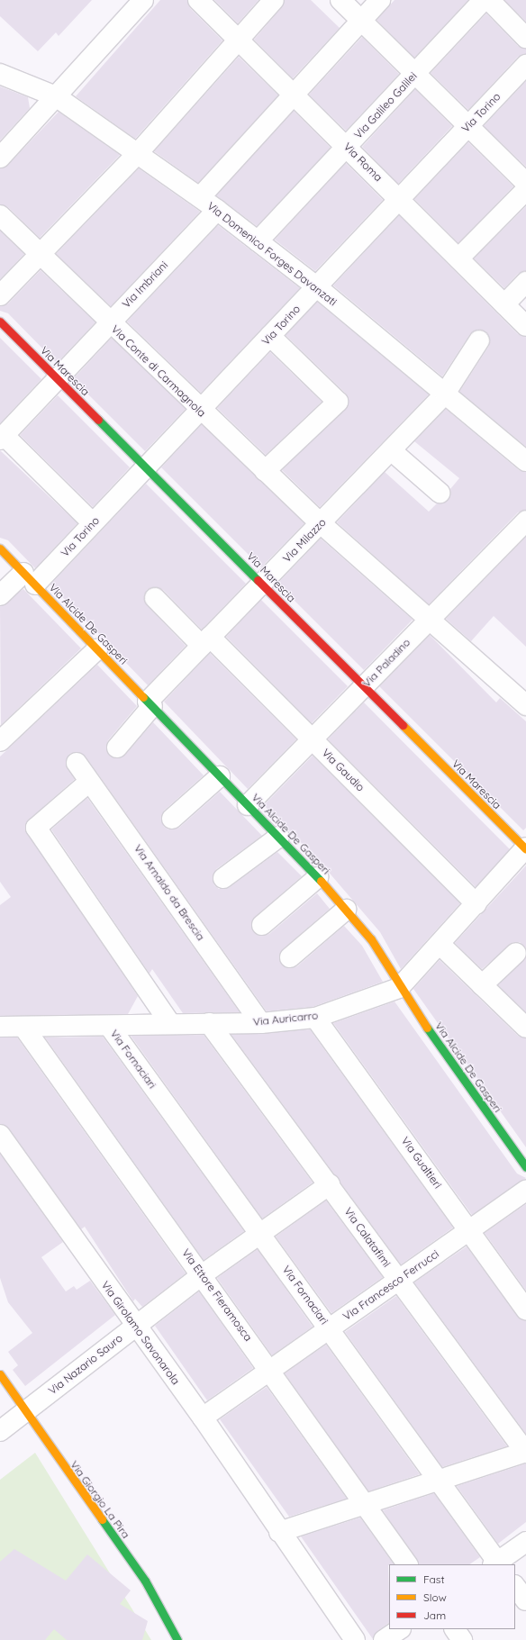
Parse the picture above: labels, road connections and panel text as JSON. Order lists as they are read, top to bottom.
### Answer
{
  "streets": {
    "street": [
      "Via Galileo Galilei",
      "Via Torino",
      "Via Roma",
      "Via Domenico Forges Davanzati",
      "Via Imbriani",
      "Via Marescia",
      "Via Conte di Carmagnola",
      "Via Milazzo",
      "Via Alcide De Gasperi",
      "Via Paladino",
      "Via Gaudio",
      "Via Arnaldo da Brescia",
      "Via Auricarro",
      "Via Fornaciari",
      "Via Gualtieri",
      "Via Calatafimi",
      "Via Francesco Ferrucci",
      "Via Ettore Fieramosca",
      "Via Girolamo Savonarola",
      "Via Nazario Sauro",
      "Via Giorgio La Pira"
    ]
  },
  "crossings": [
    ["Via Galileo Galilei", "Via Roma"],
    ["Via Galileo Galilei", "Via Domenico Forges Davanzati"],
    ["Via Torino", "Via Roma"],
    ["Via Torino", "Via Domenico Forges Davanzati"],
    ["Via Torino", "Via Marescia"],
    ["Via Torino", "Via Conte di Carmagnola"],
    ["Via Torino", "Via Alcide De Gasperi"],
    ["Via Domenico Forges Davanzati", "Via Imbriani"],
    ["Via Domenico Forges Davanzati", "Via Milazzo"],
    ["Via Imbriani", "Via Marescia"],
    ["Via Imbriani", "Via Conte di Carmagnola"],
    ["Via Marescia", "Via Milazzo"],
    ["Via Marescia", "Via Paladino"],
    ["Via Marescia", "Via Auricarro"],
    ["Via Conte di Carmagnola", "Via Milazzo"],
    ["Via Conte di Carmagnola", "Via Paladino"],
    ["Via Milazzo", "Via Alcide De Gasperi"],
    ["Via Milazzo", "Via Gaudio"],
    ["Via Alcide De Gasperi", "Via Paladino"],
    ["Via Alcide De Gasperi", "Via Auricarro"],
    ["Via Paladino", "Via Gaudio"],
    ["Via Gaudio", "Via Auricarro"],
    ["Via Arnaldo da Brescia", "Via Auricarro"],
    ["Via Auricarro", "Via Fornaciari"],
    ["Via Auricarro", "Via Gualtieri"],
    ["Via Auricarro", "Via Calatafimi"],
    ["Via Auricarro", "Via Ettore Fieramosca"],
    ["Via Fornaciari", "Via Francesco Ferrucci"],
    ["Via Fornaciari", "Via Nazario Sauro"],
    ["Via Gualtieri", "Via Francesco Ferrucci"],
    ["Via Calatafimi", "Via Francesco Ferrucci"],
    ["Via Calatafimi", "Via Nazario Sauro"],
    ["Via Francesco Ferrucci", "Via Ettore Fieramosca"],
    ["Via Francesco Ferrucci", "Via Girolamo Savonarola"],
    ["Via Ettore Fieramosca", "Via Nazario Sauro"],
    ["Via Girolamo Savonarola", "Via Nazario Sauro"],
    ["Via Nazario Sauro", "Via Giorgio La Pira"]
  ],
  "legend": ["Fast", "Slow", "Jam"]
}
